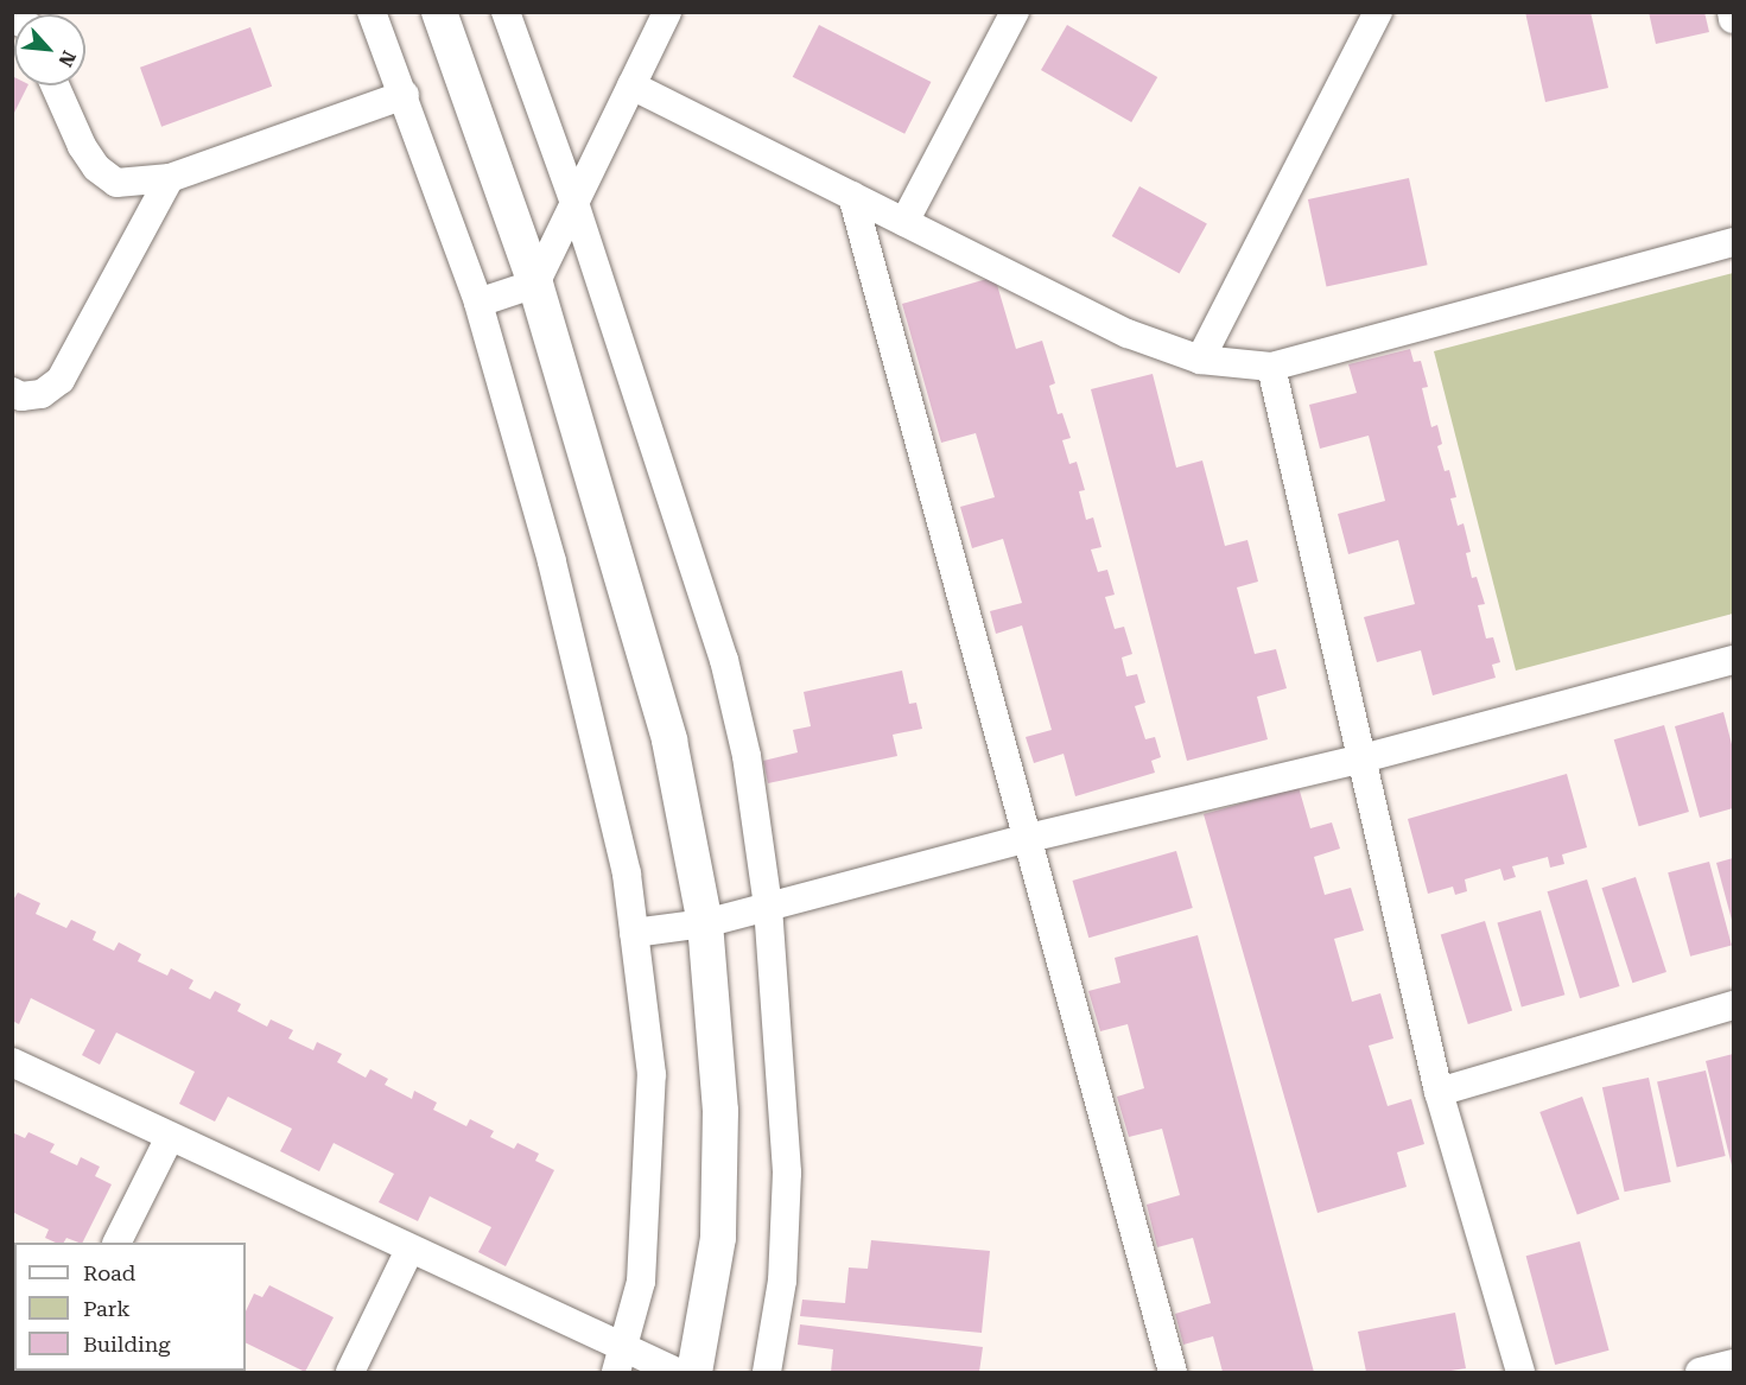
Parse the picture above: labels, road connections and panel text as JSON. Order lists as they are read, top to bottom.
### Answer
{
  "legend": ["Road", "Park", "Building"],
  "north": "bottom right"
}
